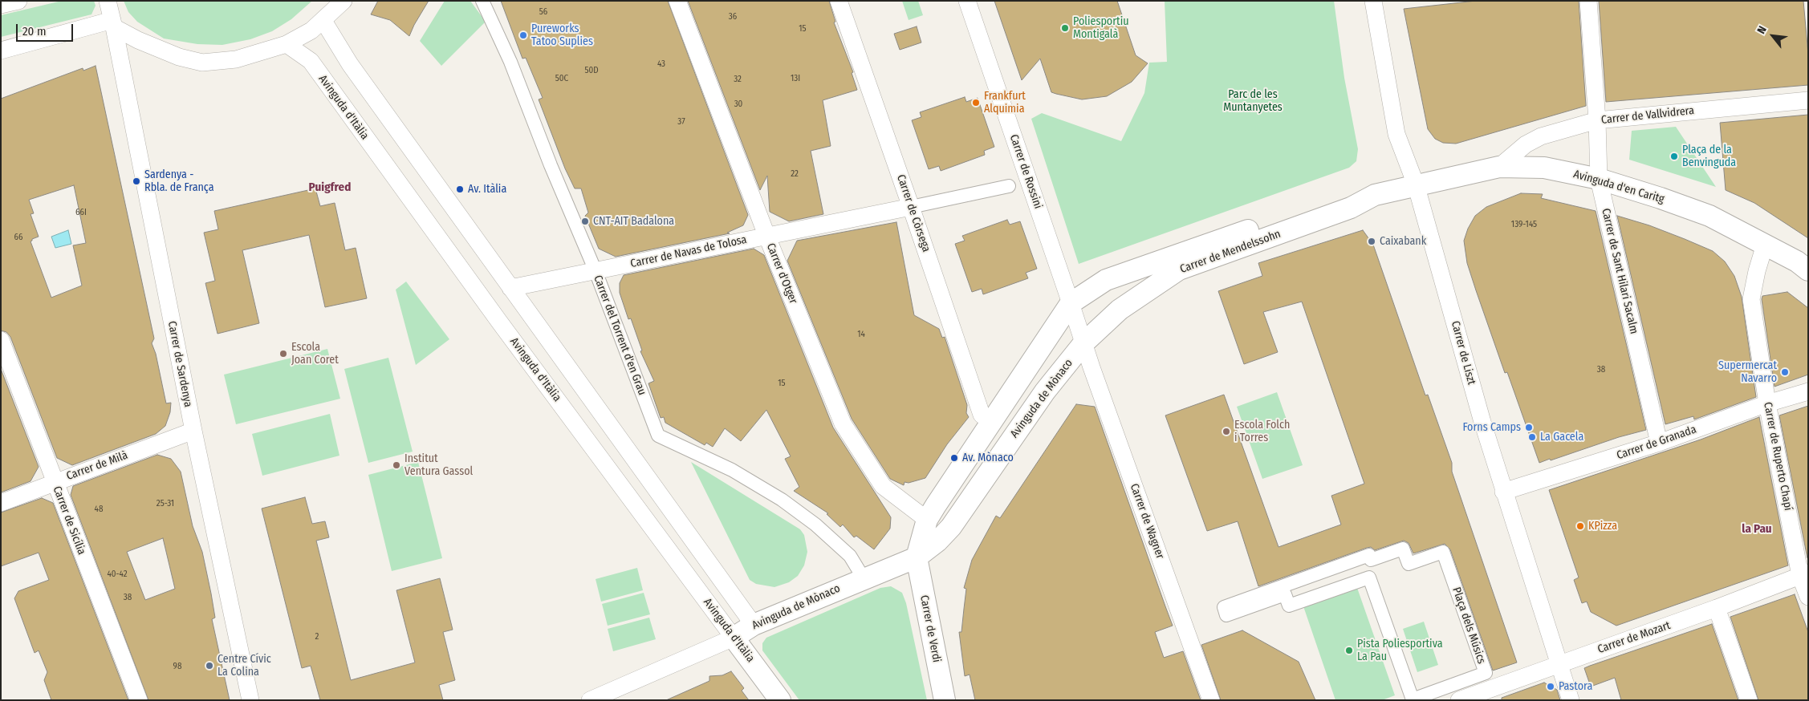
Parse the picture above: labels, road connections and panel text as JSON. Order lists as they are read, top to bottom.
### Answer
{
  "streets": {
    "street": [
      "Avinguda d'Itàlia",
      "Carrer de Vallvidrera",
      "Carrer de Rossini",
      "Avinguda d'en Caritg",
      "Carrer de Còrsega",
      "Carrer de Navas de Tolosa",
      "Carrer de Mendelssohn",
      "Carrer de Sant Hilari Sacalm",
      "Carrer d'Otger",
      "Carrer del Torrent d'en Grau",
      "Carrer de Liszt",
      "Carrer de Sardenya",
      "Avinguda de Mònaco",
      "Carrer de Granada",
      "Carrer de Ruperto Chapí",
      "Carrer de Milà",
      "Carrer de Sicília",
      "Carrer de Wagner",
      "Plaça dels Músics",
      "Carrer de Verdi",
      "Carrer de Mozart"
    ]
  },
  "crossings": [
    ["Avinguda d'Itàlia", "Avinguda de Mònaco"],
    ["Carrer de Vallvidrera", "Avinguda d'en Caritg"],
    ["Carrer de Vallvidrera", "Carrer de Sant Hilari Sacalm"],
    ["Carrer de Rossini", "Carrer de Mendelssohn"],
    ["Carrer de Rossini", "Avinguda de Mònaco"],
    ["Carrer de Rossini", "Carrer de Wagner"],
    ["Avinguda d'en Caritg", "Carrer de Mendelssohn"],
    ["Avinguda d'en Caritg", "Carrer de Sant Hilari Sacalm"],
    ["Avinguda d'en Caritg", "Carrer de Liszt"],
    ["Avinguda d'en Caritg", "Carrer de Ruperto Chapí"],
    ["Carrer de Còrsega", "Carrer de Navas de Tolosa"],
    ["Carrer de Còrsega", "Avinguda de Mònaco"],
    ["Carrer de Navas de Tolosa", "Carrer d'Otger"],
    ["Carrer de Navas de Tolosa", "Carrer del Torrent d'en Grau"],
    ["Carrer de Mendelssohn", "Carrer de Liszt"],
    ["Carrer de Mendelssohn", "Avinguda de Mònaco"],
    ["Carrer de Mendelssohn", "Carrer de Wagner"],
    ["Carrer de Sant Hilari Sacalm", "Carrer de Granada"],
    ["Carrer del Torrent d'en Grau", "Avinguda de Mònaco"],
    ["Carrer de Liszt", "Carrer de Granada"],
    ["Carrer de Liszt", "Carrer de Mozart"],
    ["Carrer de Sardenya", "Carrer de Milà"],
    ["Avinguda de Mònaco", "Carrer de Wagner"],
    ["Avinguda de Mònaco", "Carrer de Verdi"],
    ["Carrer de Granada", "Carrer de Ruperto Chapí"],
    ["Carrer de Ruperto Chapí", "Carrer de Mozart"],
    ["Carrer de Milà", "Carrer de Sicília"]
  ],
  "districts": ["Puigfred", "la Pau"],
  "parks": ["Parc de les Muntanyetes"],
  "places": [
    "Poliesportiu Montigalà",
    "Pureworks Tatoo Suplies",
    "Frankfurt Alquimia",
    "Plaça de la Benvinguda",
    "Sardenya - Rbla. de França",
    "Av. Itàlia",
    "CNT-AIT Badalona",
    "Caixabank",
    "Escola Joan Coret",
    "Supermercat Navarro",
    "Forns Camps",
    "Escola Folch i Torres",
    "La Gacela",
    "Av. Mònaco",
    "Institut Ventura Gassol",
    "KPizza",
    "Pista Poliesportiva La Pau",
    "Centre Cívic La Colina",
    "Pastora"
  ],
  "house_numbers": [
    "56",
    "36",
    "15",
    "43",
    "50D",
    "50C",
    "13I",
    "32",
    "30",
    "37",
    "22",
    "66I",
    "139-145",
    "66",
    "14",
    "38",
    "15",
    "25-31",
    "48",
    "40-42",
    "38",
    "2",
    "98"
  ],
  "scale_bar": "20 m",
  "north": "top left"
}
